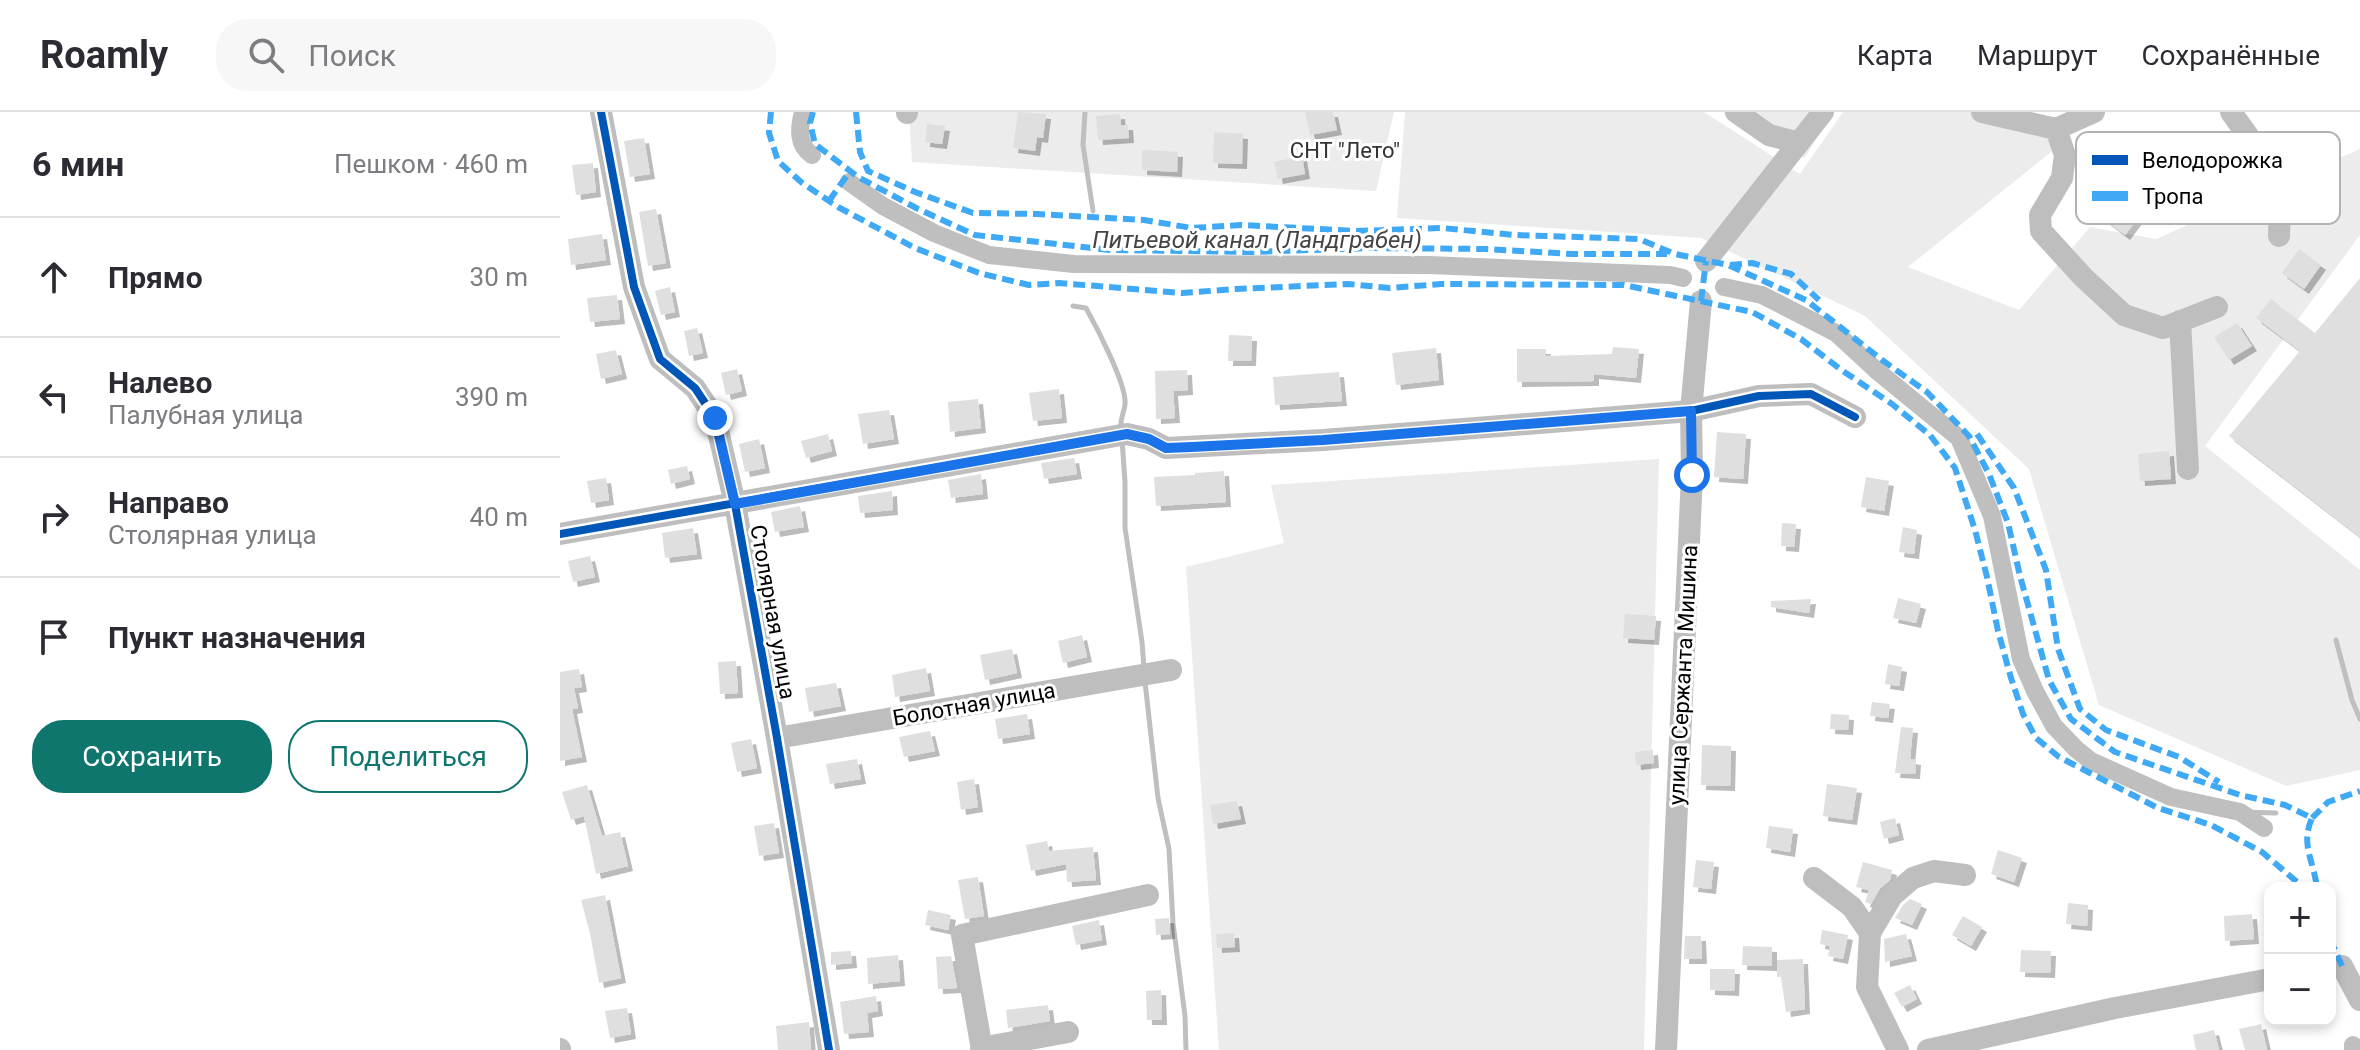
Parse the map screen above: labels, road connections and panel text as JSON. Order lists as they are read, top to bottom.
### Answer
{
  "streets": {
    "street": ["Столярная улица", "улица Сержанта Мишина", "Болотная улица"]
  },
  "crossings": [
    ["Столярная улица", "Болотная улица"]
  ],
  "water": ["Питьевой канал (Ландграбен)"],
  "parks": ["СНТ \"Лето\""],
  "legend": ["Велодорожка", "Тропа"],
  "page": {
    "header": "Roamly",
    "search": "Поиск",
    "nav": ["Карта", "Маршрут", "Сохранённые"],
    "heading": ["6 мин", "Пешком · 460 m"],
    "list": [
      ["Прямо", "30 m"],
      ["Налево", "Палубная улица", "390 m"],
      ["Направо", "Столярная улица", "40 m"],
      "Пункт назначения"
    ],
    "buttons": ["Сохранить", "Поделиться"],
    "map_buttons": ["+", "−"]
  }
}
